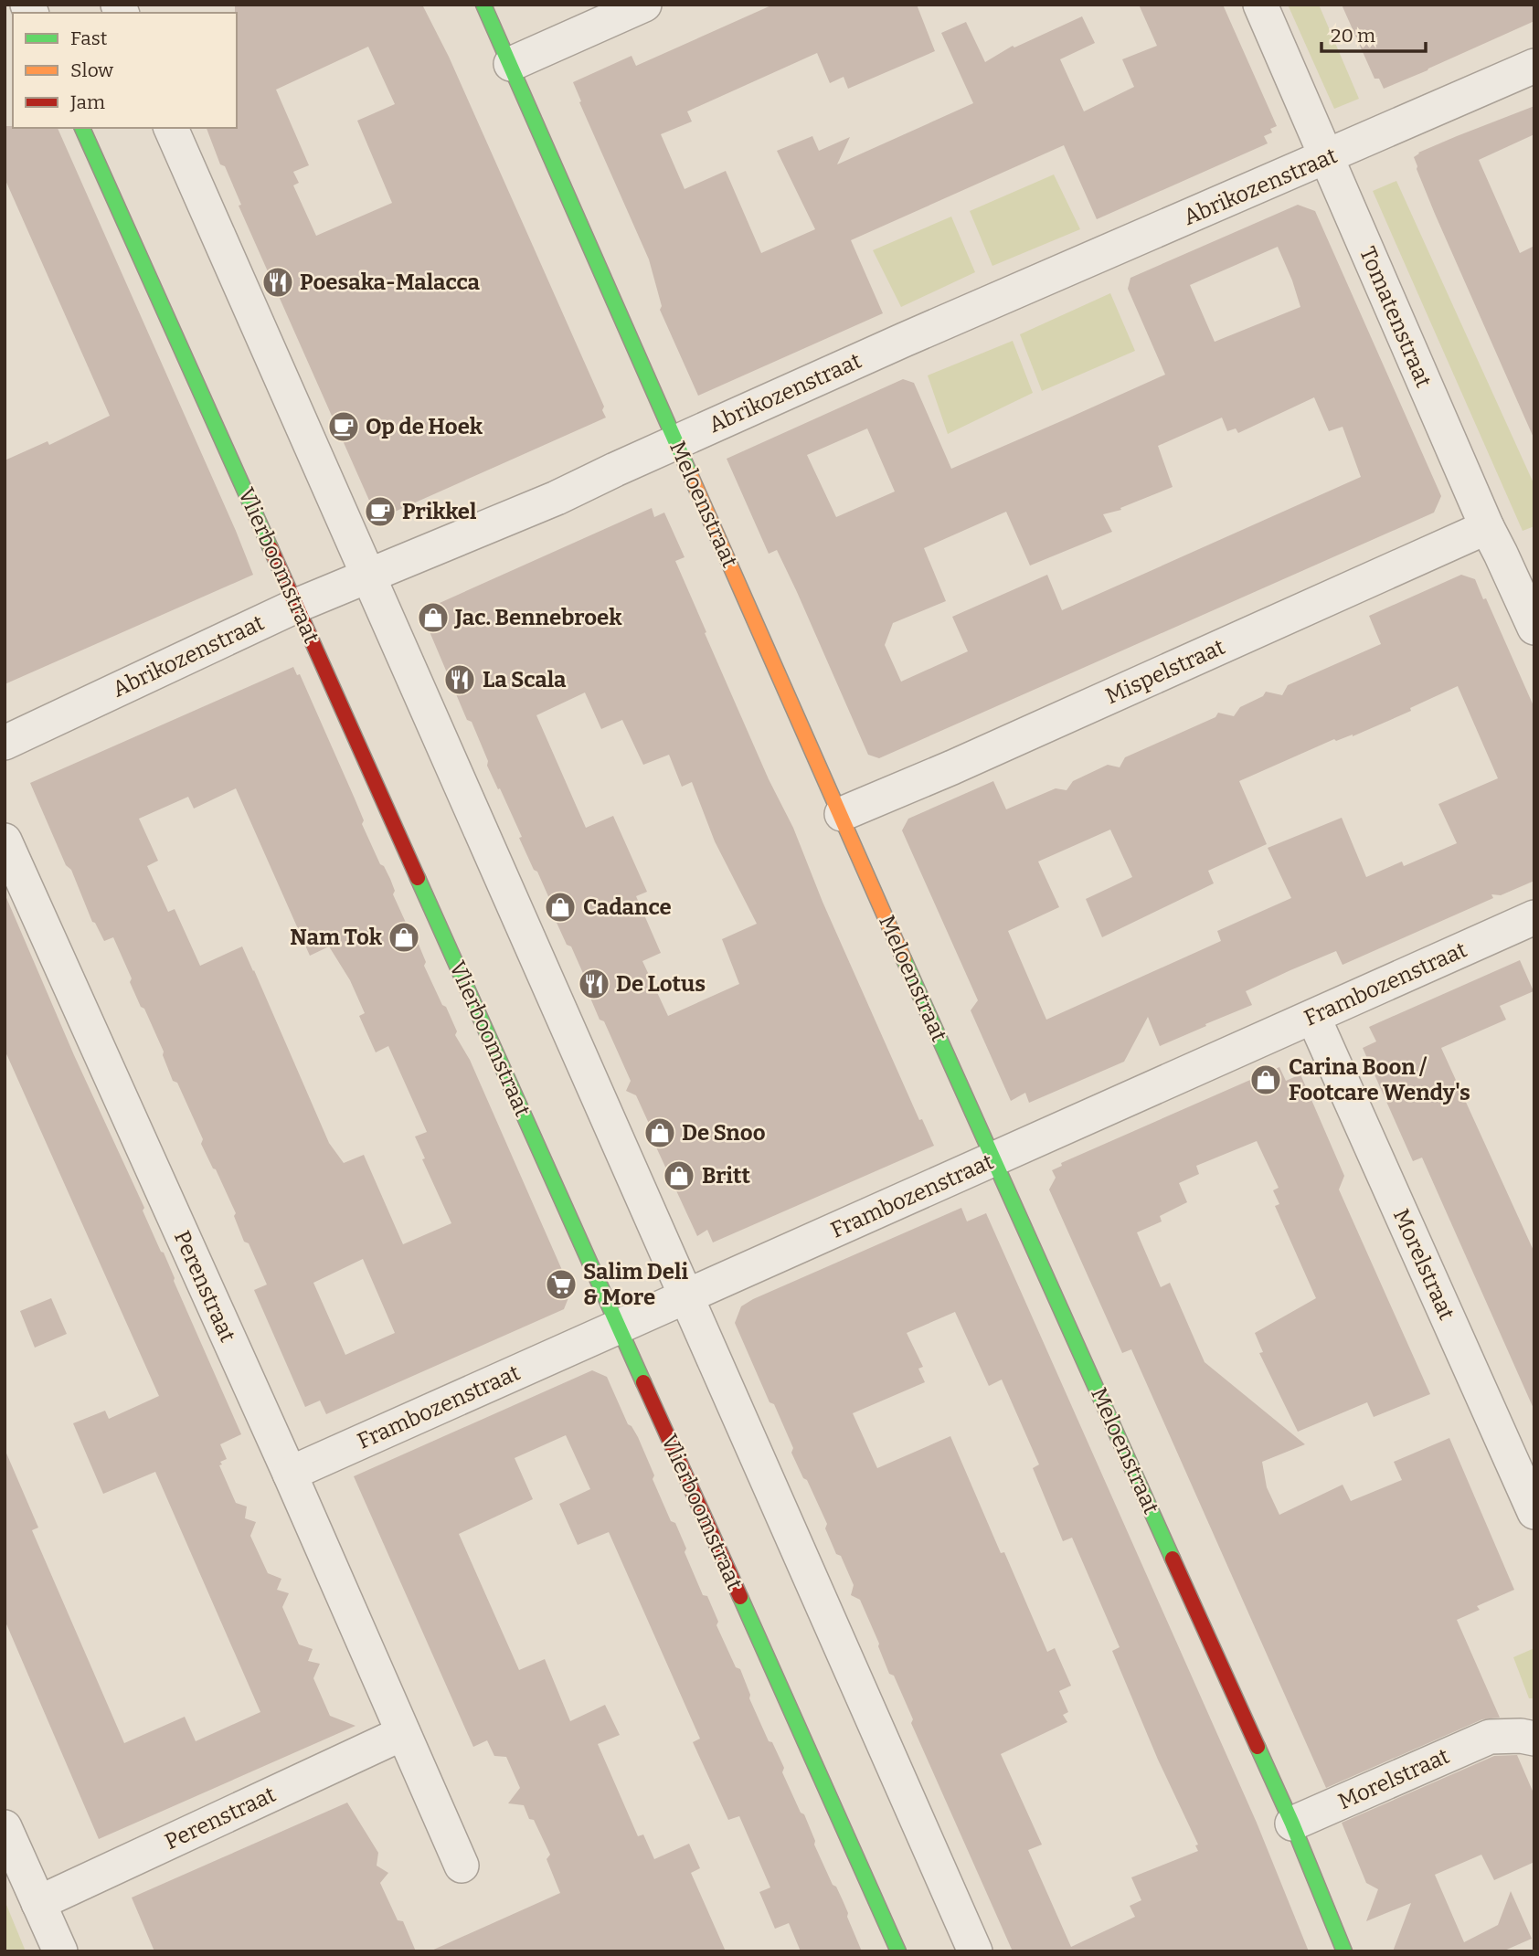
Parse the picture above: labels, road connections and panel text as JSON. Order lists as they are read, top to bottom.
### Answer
{
  "streets": {
    "street": [
      "Abrikozenstraat",
      "Tomatenstraat",
      "Meloenstraat",
      "Vlierboomstraat",
      "Mispelstraat",
      "Frambozenstraat",
      "Morelstraat",
      "Perenstraat"
    ]
  },
  "crossings": [
    ["Abrikozenstraat", "Tomatenstraat"],
    ["Abrikozenstraat", "Meloenstraat"],
    ["Abrikozenstraat", "Vlierboomstraat"],
    ["Tomatenstraat", "Mispelstraat"],
    ["Meloenstraat", "Mispelstraat"],
    ["Meloenstraat", "Frambozenstraat"],
    ["Meloenstraat", "Morelstraat"],
    ["Vlierboomstraat", "Frambozenstraat"],
    ["Frambozenstraat", "Morelstraat"],
    ["Frambozenstraat", "Perenstraat"]
  ],
  "places": {
    "restaurant": ["Poesaka-Malacca", "La Scala", "De Lotus"],
    "cafe": ["Op de Hoek", "Prikkel"],
    "shop": [
      "Jac. Bennebroek",
      "Cadance",
      "Nam Tok",
      "Carina Boon / Footcare Wendy's",
      "De Snoo",
      "Britt"
    ],
    "supermarket": ["Salim Deli & More"]
  },
  "legend": ["Fast", "Slow", "Jam"],
  "scale_bar": "20 m"
}
